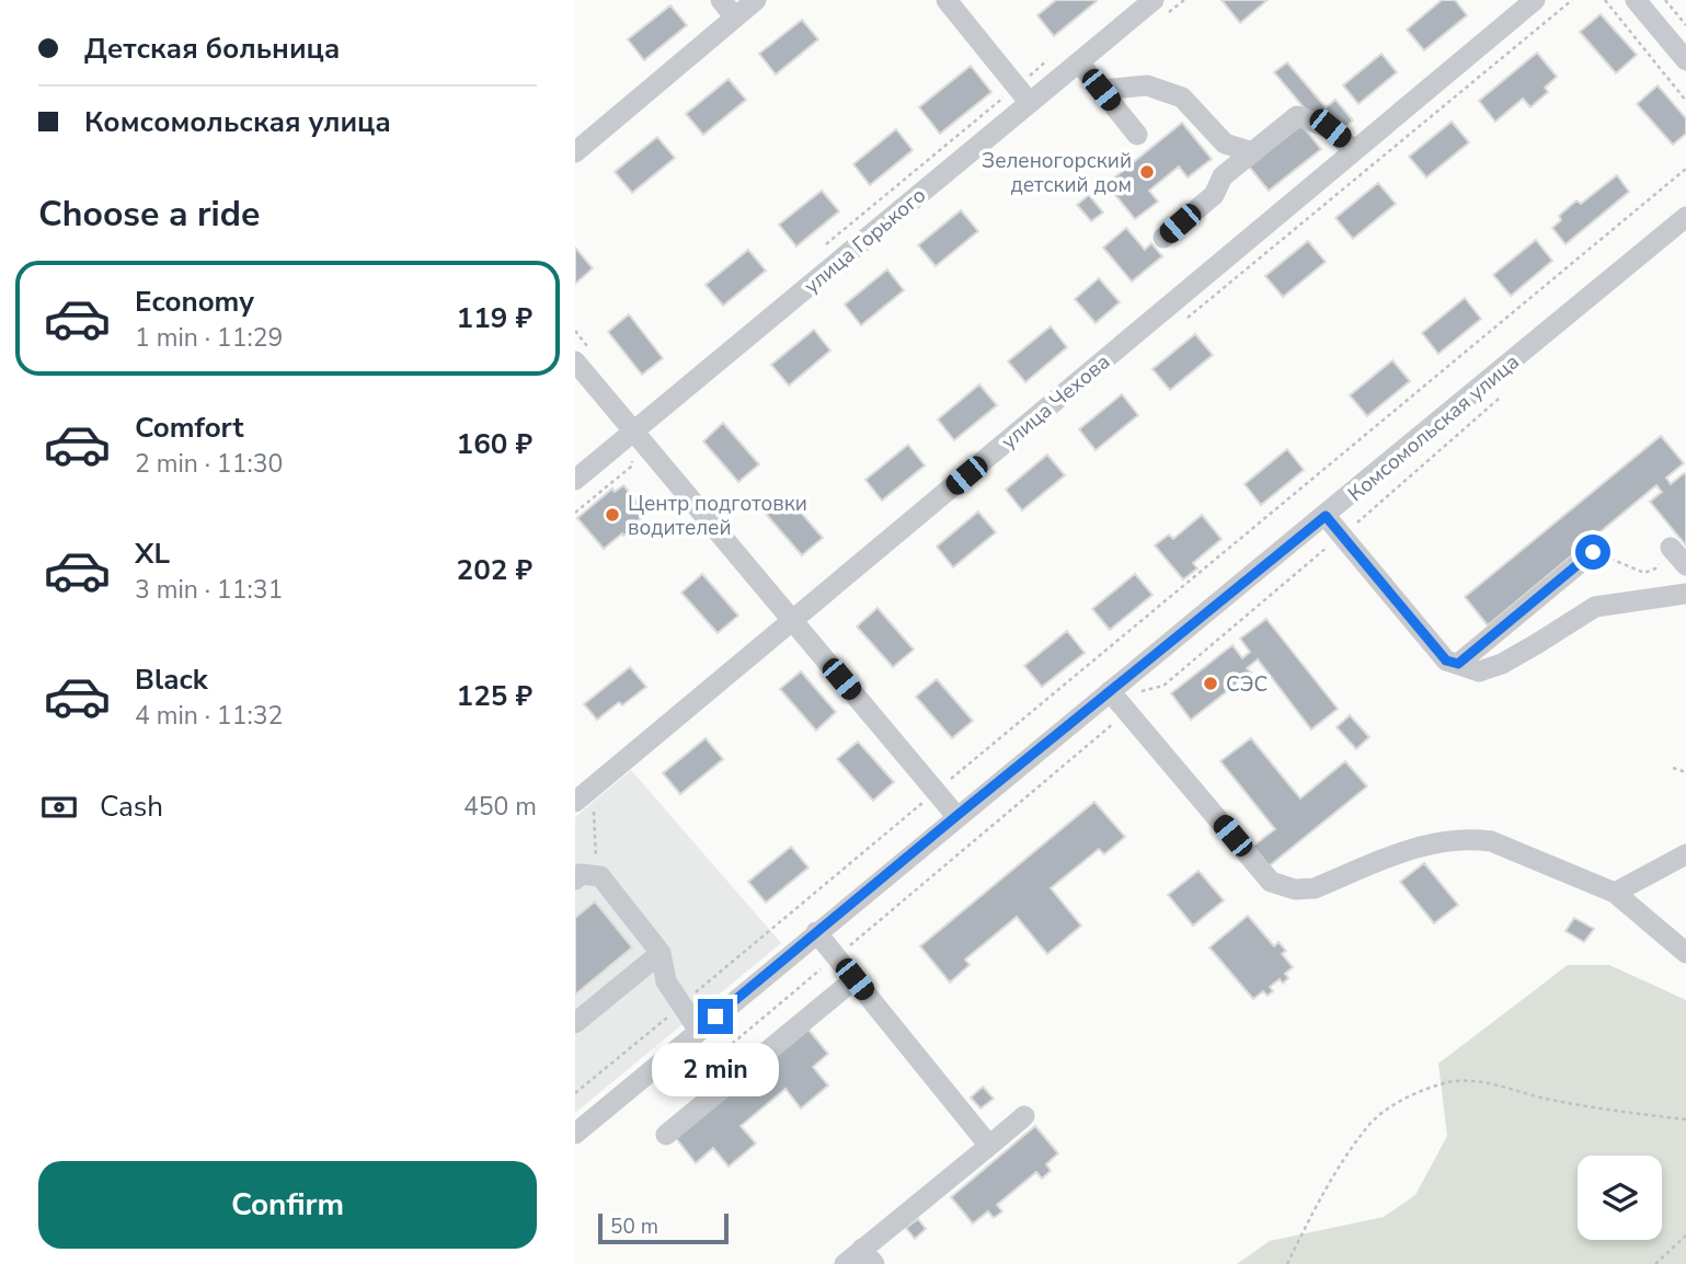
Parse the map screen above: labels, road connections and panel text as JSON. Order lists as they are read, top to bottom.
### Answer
{
  "streets": {
    "street": ["улица Горького", "улица Чехова", "Комсомольская улица"]
  },
  "places": ["Зеленогорский детский дом", "Центр подготовки водителей", "СЭС"],
  "scale_bar": "50 m",
  "page": {
    "banner": ["Детская больница", "Комсомольская улица"],
    "heading": "Choose a ride",
    "list": [
      {
        "name": "Economy",
        "note": "1 min · 11:29",
        "value": "119 ₽"
      },
      {
        "name": "Comfort",
        "note": "2 min · 11:30",
        "value": "160 ₽"
      },
      {
        "name": "XL",
        "note": "3 min · 11:31",
        "value": "202 ₽"
      },
      {
        "name": "Black",
        "note": "4 min · 11:32",
        "value": "125 ₽"
      }
    ],
    "pay": ["Cash", "450 m"],
    "bubble": "2 min",
    "buttons": "Confirm",
    "scale": "50 m"
  }
}
